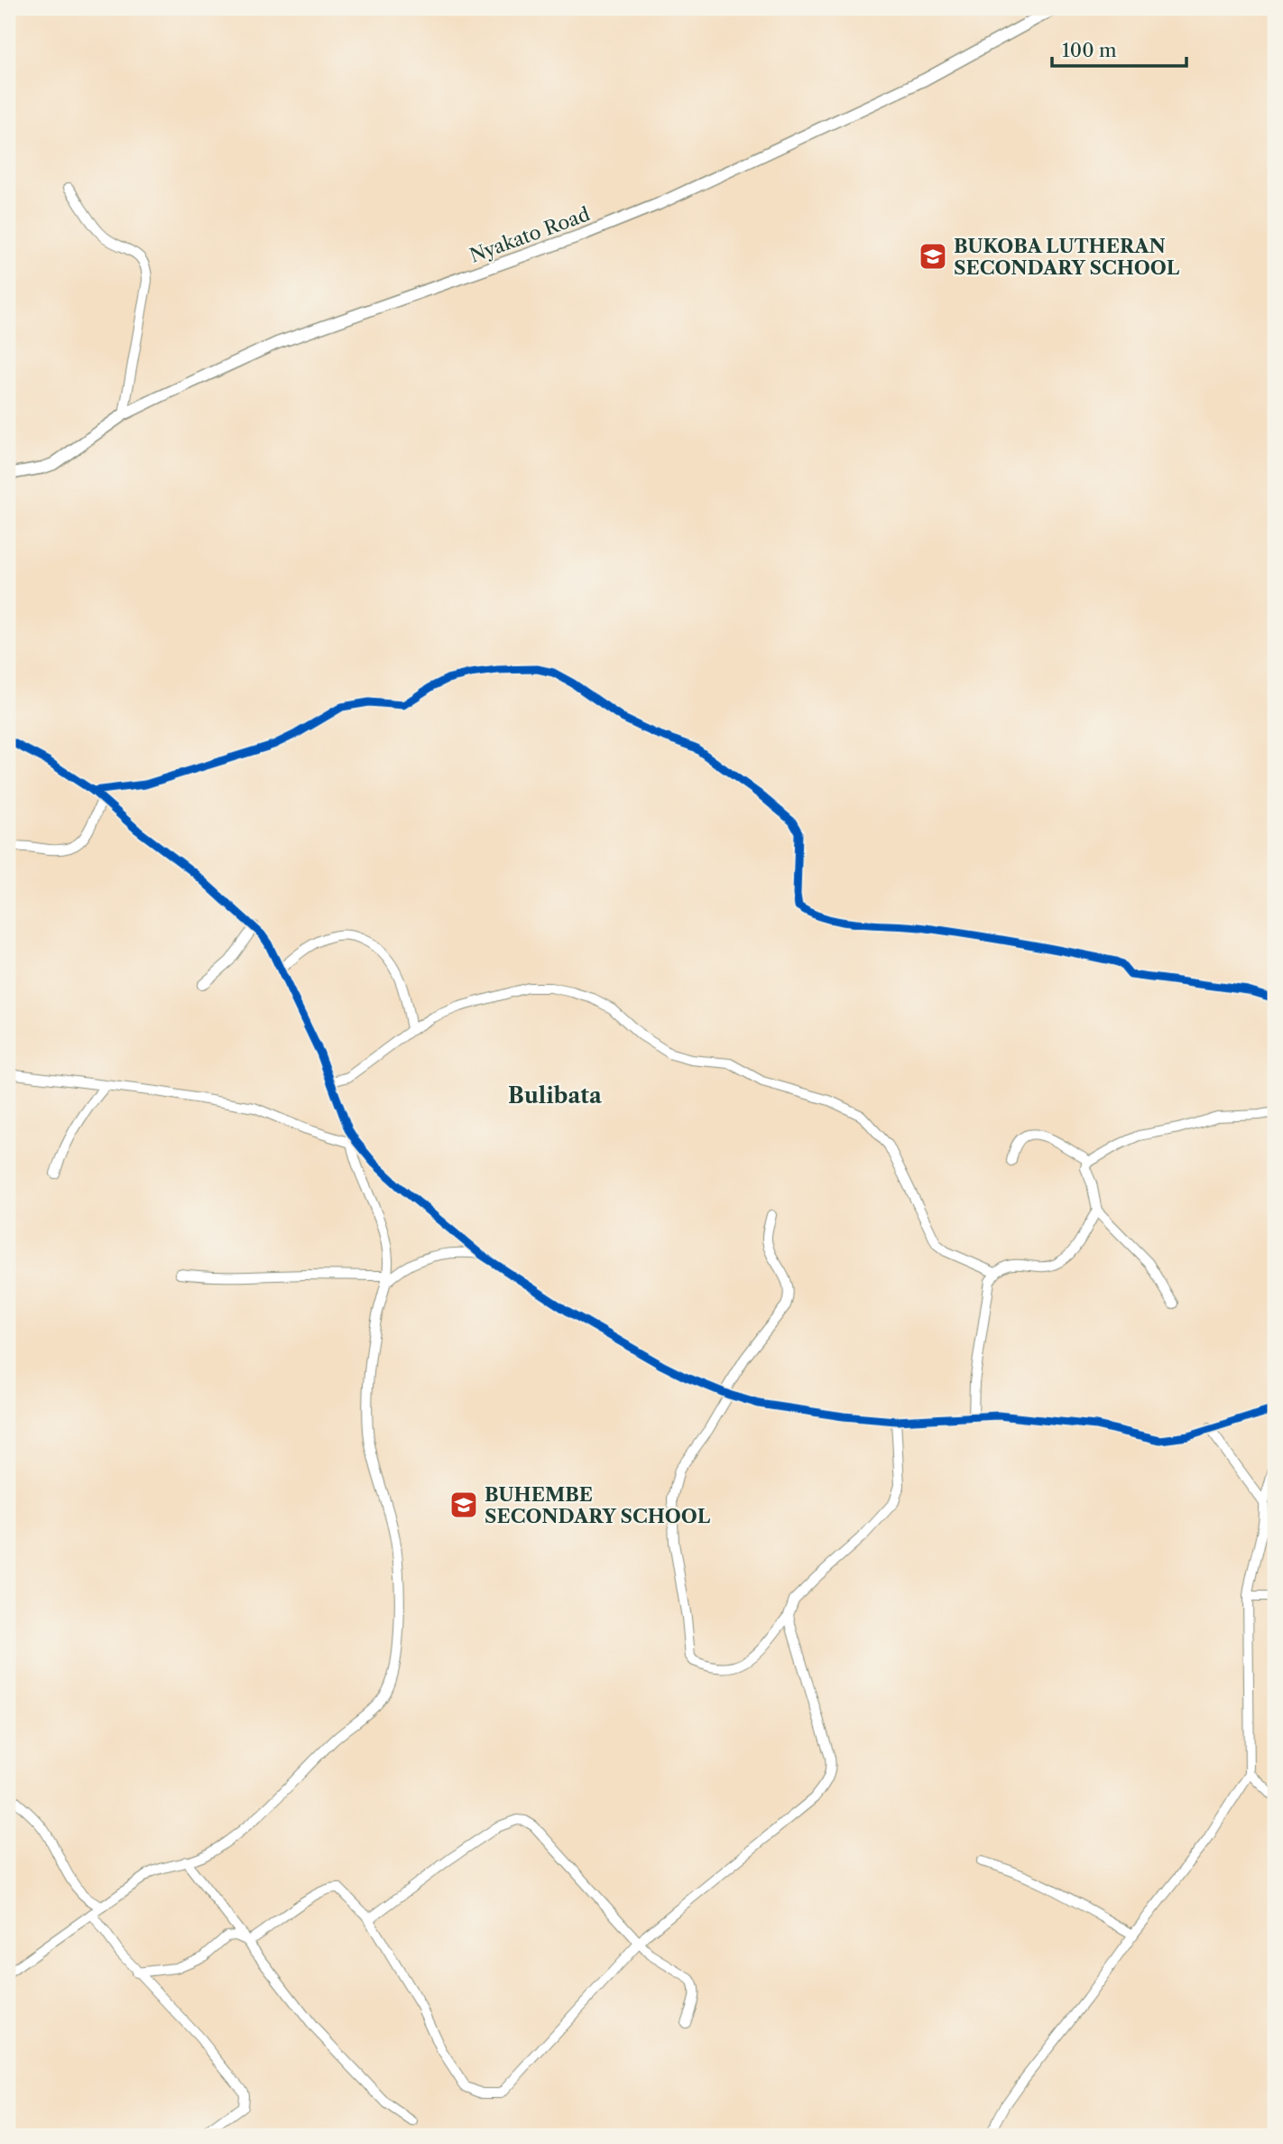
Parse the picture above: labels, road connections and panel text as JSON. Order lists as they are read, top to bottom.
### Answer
{
  "streets": {
    "street": ["Nyakato Road"]
  },
  "districts": ["Bulibata"],
  "places": {
    "school or university": ["BUKOBA LUTHERAN SECONDARY SCHOOL", "BUHEMBE SECONDARY SCHOOL"]
  },
  "scale_bar": "100 m"
}
